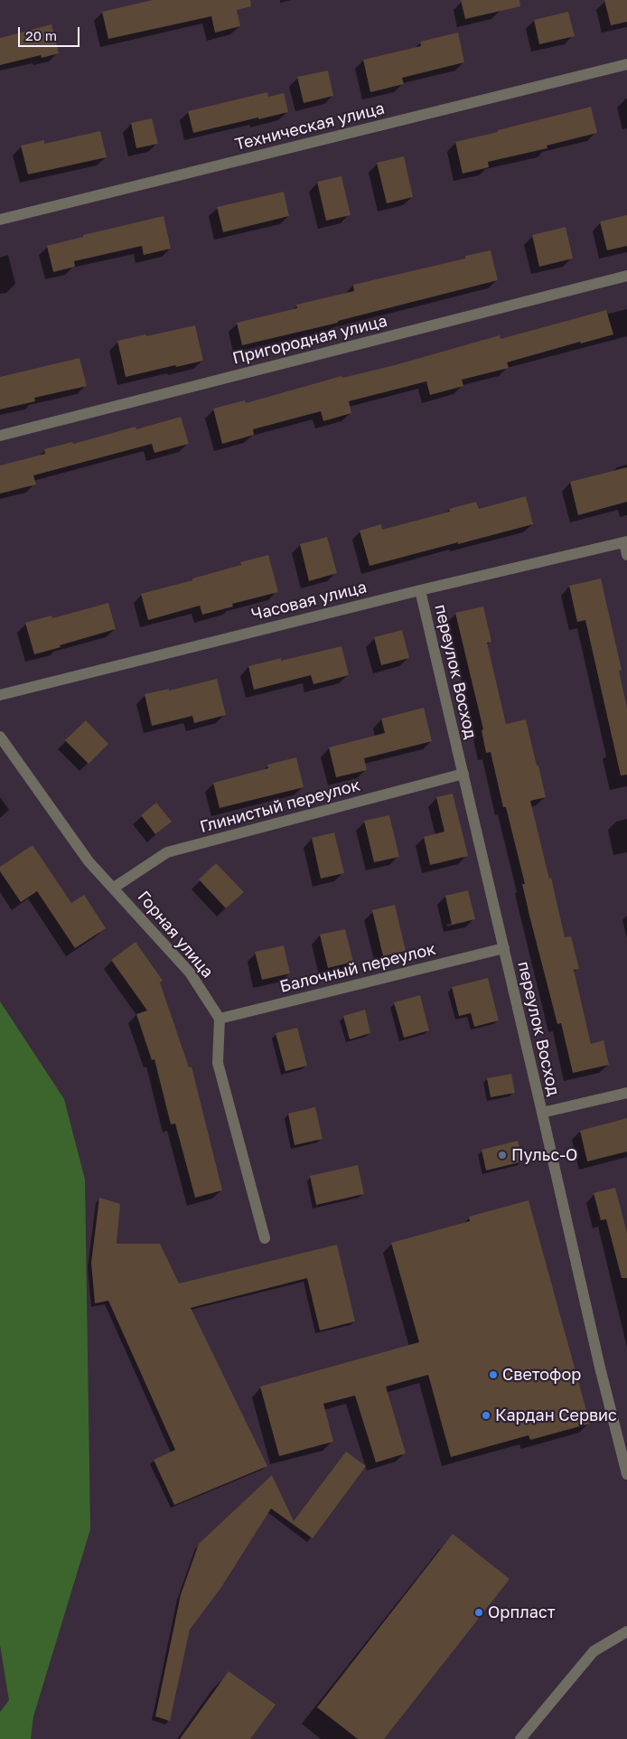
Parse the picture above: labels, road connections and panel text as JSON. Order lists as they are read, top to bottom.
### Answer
{
  "streets": {
    "street": [
      "Техническая улица",
      "Пригородная улица",
      "Часовая улица",
      "переулок Восход",
      "Глинистый переулок",
      "Горная улица",
      "Балочный переулок"
    ]
  },
  "crossings": [
    ["Часовая улица", "переулок Восход"],
    ["переулок Восход", "Глинистый переулок"],
    ["переулок Восход", "Балочный переулок"],
    ["Глинистый переулок", "Горная улица"],
    ["Горная улица", "Балочный переулок"]
  ],
  "places": [
    "Пульс-О",
    "Светофор",
    "Кардан Сервис",
    "Орпласт"
  ],
  "scale_bar": "20 m"
}
